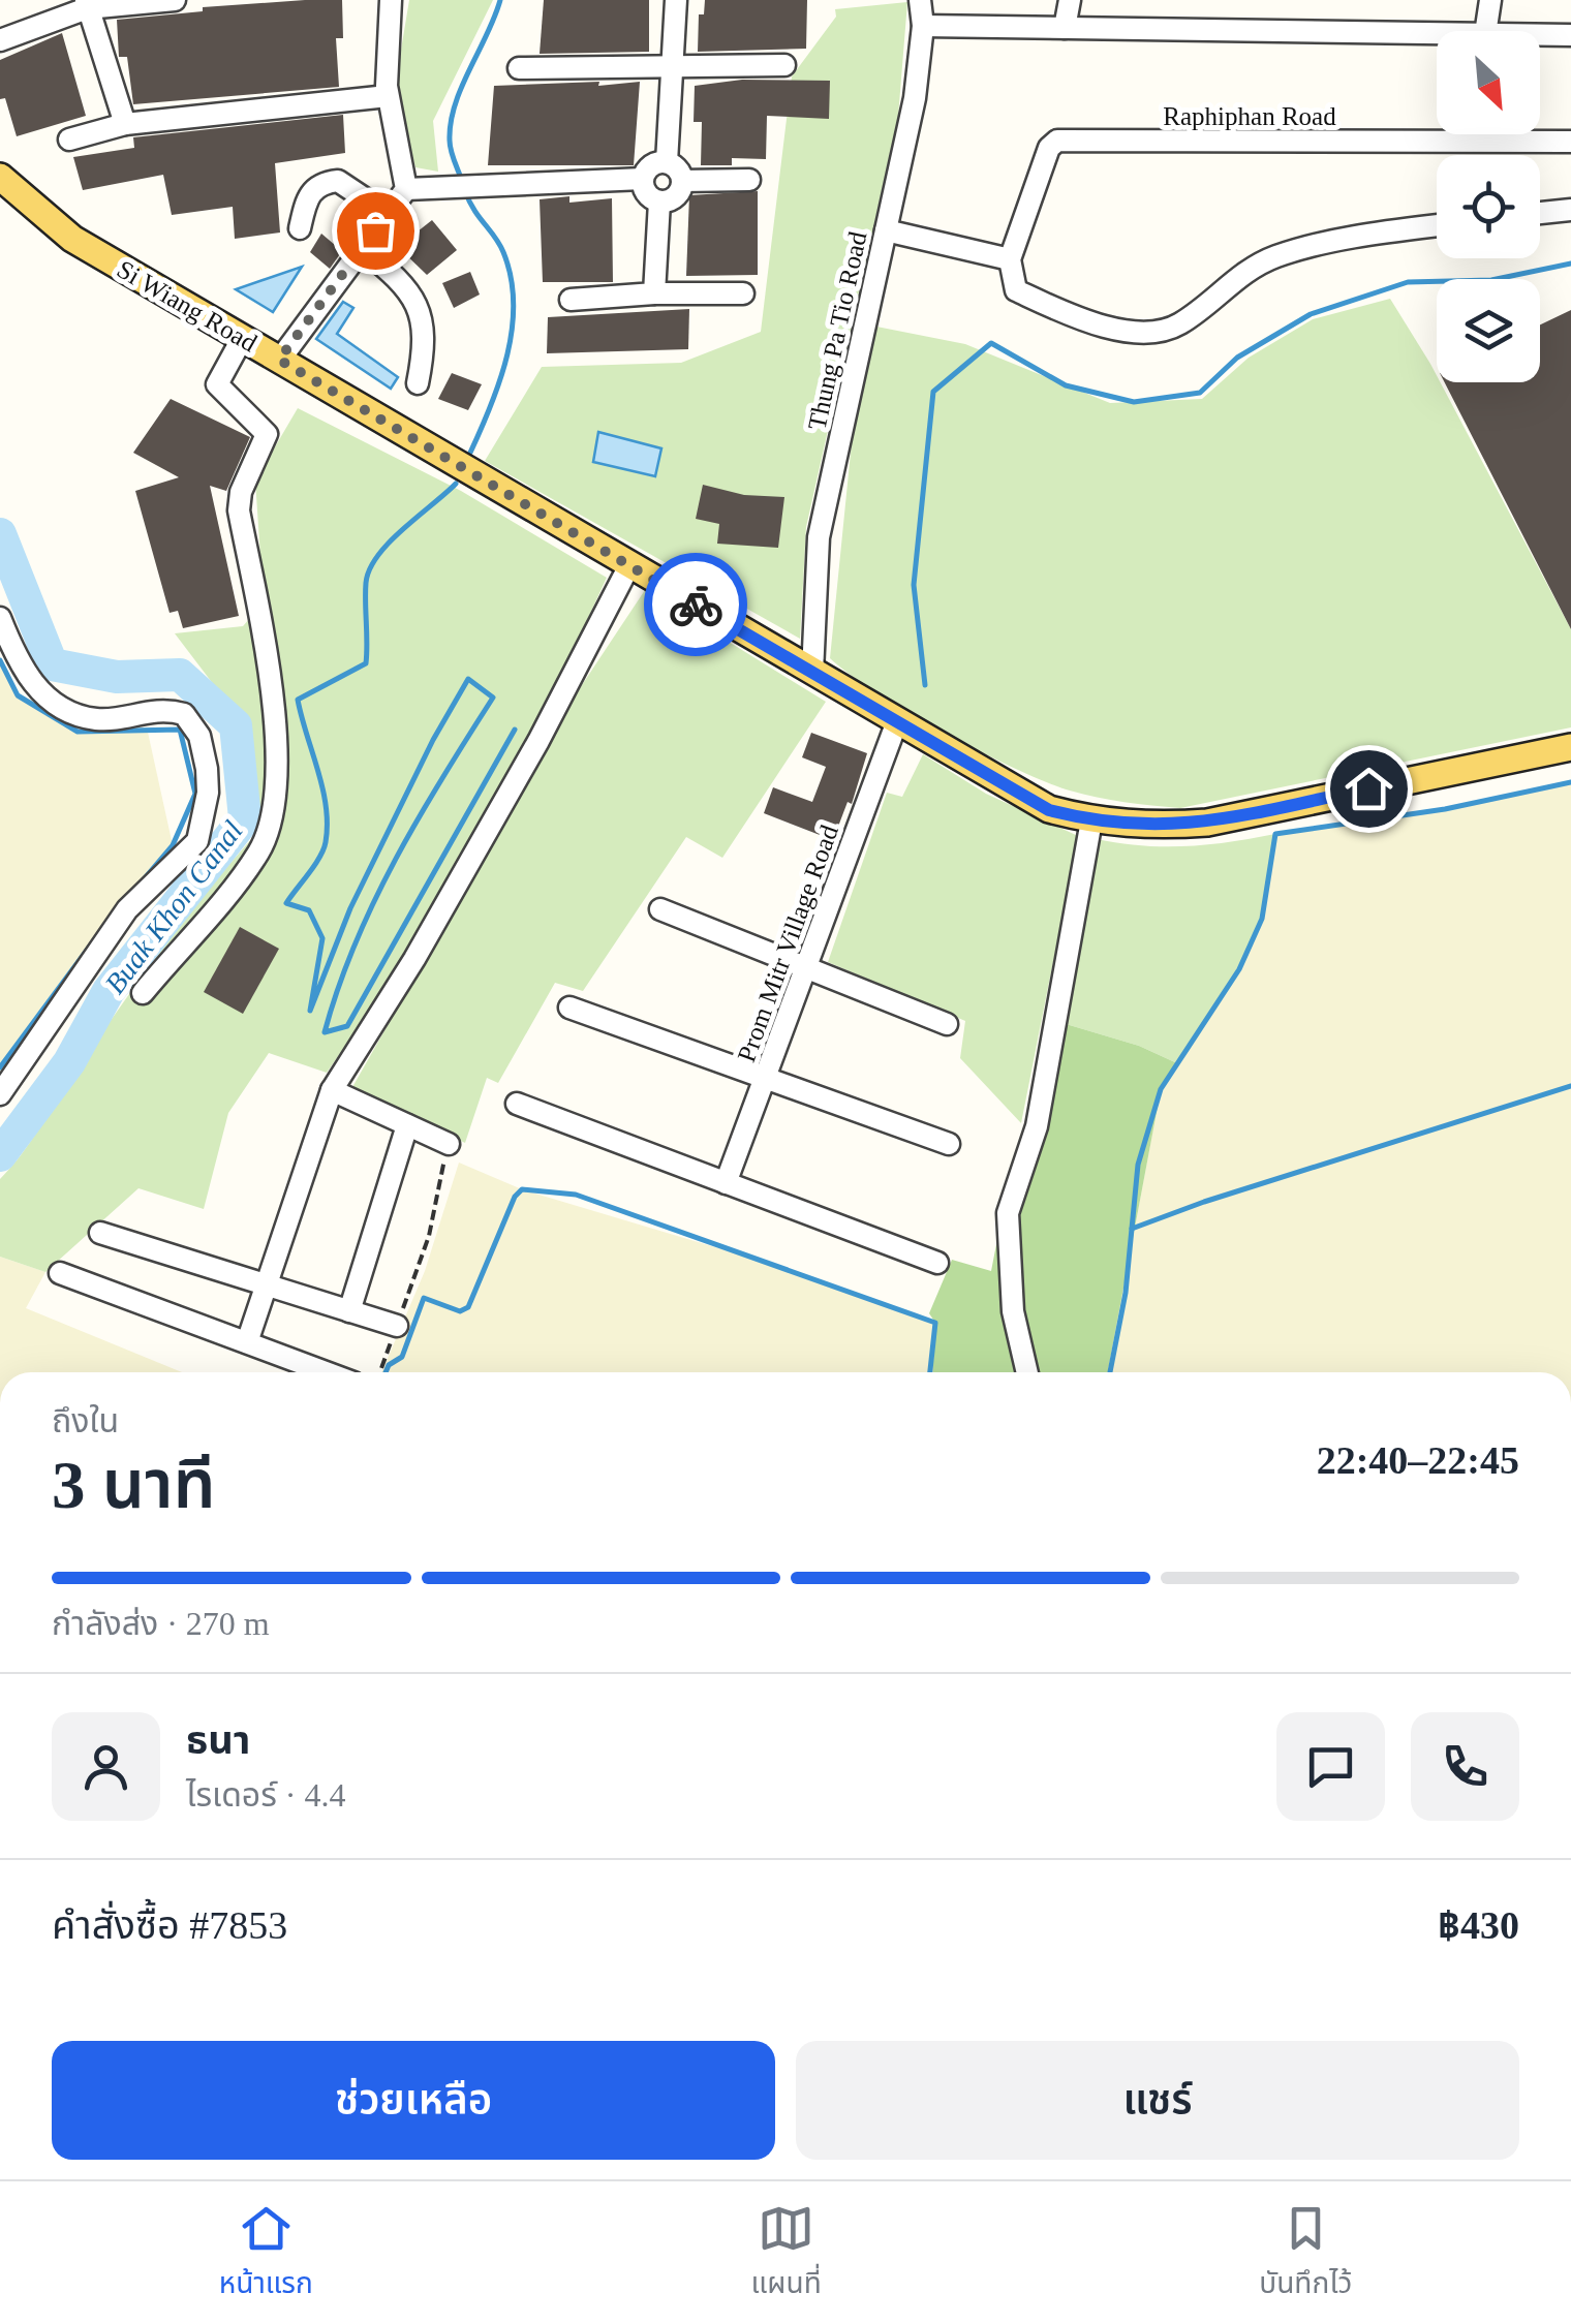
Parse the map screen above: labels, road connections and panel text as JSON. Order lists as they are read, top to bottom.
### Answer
{
  "streets": {
    "main road": ["Si Wiang Road"],
    "street": ["Raphiphan Road", "Thung Pa Tio Road", "Prom Mitr Village Road"]
  },
  "crossings": [
    ["Si Wiang Road", "Thung Pa Tio Road"],
    ["Si Wiang Road", "Prom Mitr Village Road"]
  ],
  "water": ["Buak Khon Canal"],
  "north": "bottom right",
  "page": {
    "heading": ["3 นาที", "ถึงใน", "22:40–22:45"],
    "panel": [
      "ธนา",
      "ไรเดอร์ · 4.4",
      "คำสั่งซื้อ #7853",
      "฿430"
    ],
    "bar": "กำลังส่ง · 270 m",
    "buttons": ["ช่วยเหลือ", "แชร์"],
    "tabs": ["หน้าแรก", "แผนที่", "บันทึกไว้"]
  }
}
